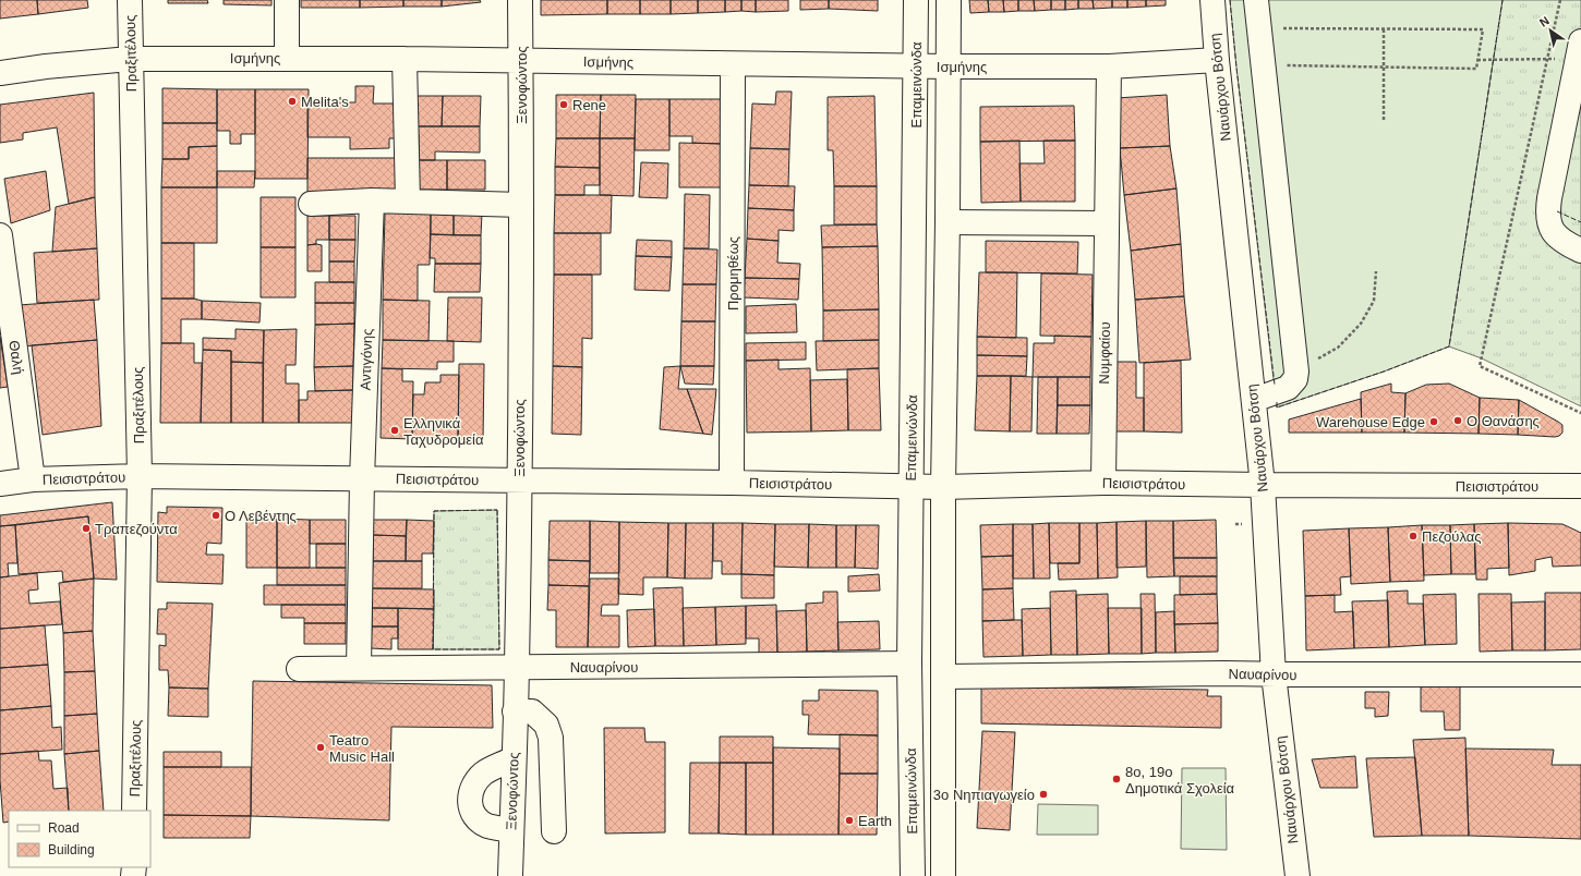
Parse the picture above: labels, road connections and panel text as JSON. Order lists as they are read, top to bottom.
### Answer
{
  "streets": {
    "street": [
      "Πραξιτέλους",
      "Ισμήνης",
      "Ξενοφώντος",
      "Επαμεινώνδα",
      "Ναυάρχου Βότση",
      "Προμηθέως",
      "Νυμφαίου",
      "Θαλή",
      "Αντιγόνης",
      "Πεισιστράτου",
      "Ναυαρίνου"
    ]
  },
  "crossings": [
    ["Πραξιτέλους", "Ισμήνης"],
    ["Πραξιτέλους", "Πεισιστράτου"],
    ["Ισμήνης", "Ξενοφώντος"],
    ["Ισμήνης", "Επαμεινώνδα"],
    ["Ισμήνης", "Ναυάρχου Βότση"],
    ["Ισμήνης", "Προμηθέως"],
    ["Ισμήνης", "Νυμφαίου"],
    ["Ξενοφώντος", "Πεισιστράτου"],
    ["Ξενοφώντος", "Ναυαρίνου"],
    ["Επαμεινώνδα", "Πεισιστράτου"],
    ["Επαμεινώνδα", "Ναυαρίνου"],
    ["Ναυάρχου Βότση", "Πεισιστράτου"],
    ["Ναυάρχου Βότση", "Ναυαρίνου"],
    ["Προμηθέως", "Πεισιστράτου"],
    ["Νυμφαίου", "Πεισιστράτου"],
    ["Θαλή", "Πεισιστράτου"],
    ["Αντιγόνης", "Πεισιστράτου"],
    ["Αντιγόνης", "Ναυαρίνου"]
  ],
  "places": [
    "Melita's",
    "Rene",
    "Ο Θανάσης",
    "Warehouse Edge",
    "Ελληνικά Ταχυδρομεία",
    "Ο Λεβέντης",
    "Τραπεζούντα",
    "Πεζούλας",
    "Teatro Music Hall",
    "8ο, 19ο Δημοτικά Σχολεία",
    "3ο Νηπιαγωγείο",
    "Earth"
  ],
  "legend": ["Road", "Building"],
  "north": "top left"
}
